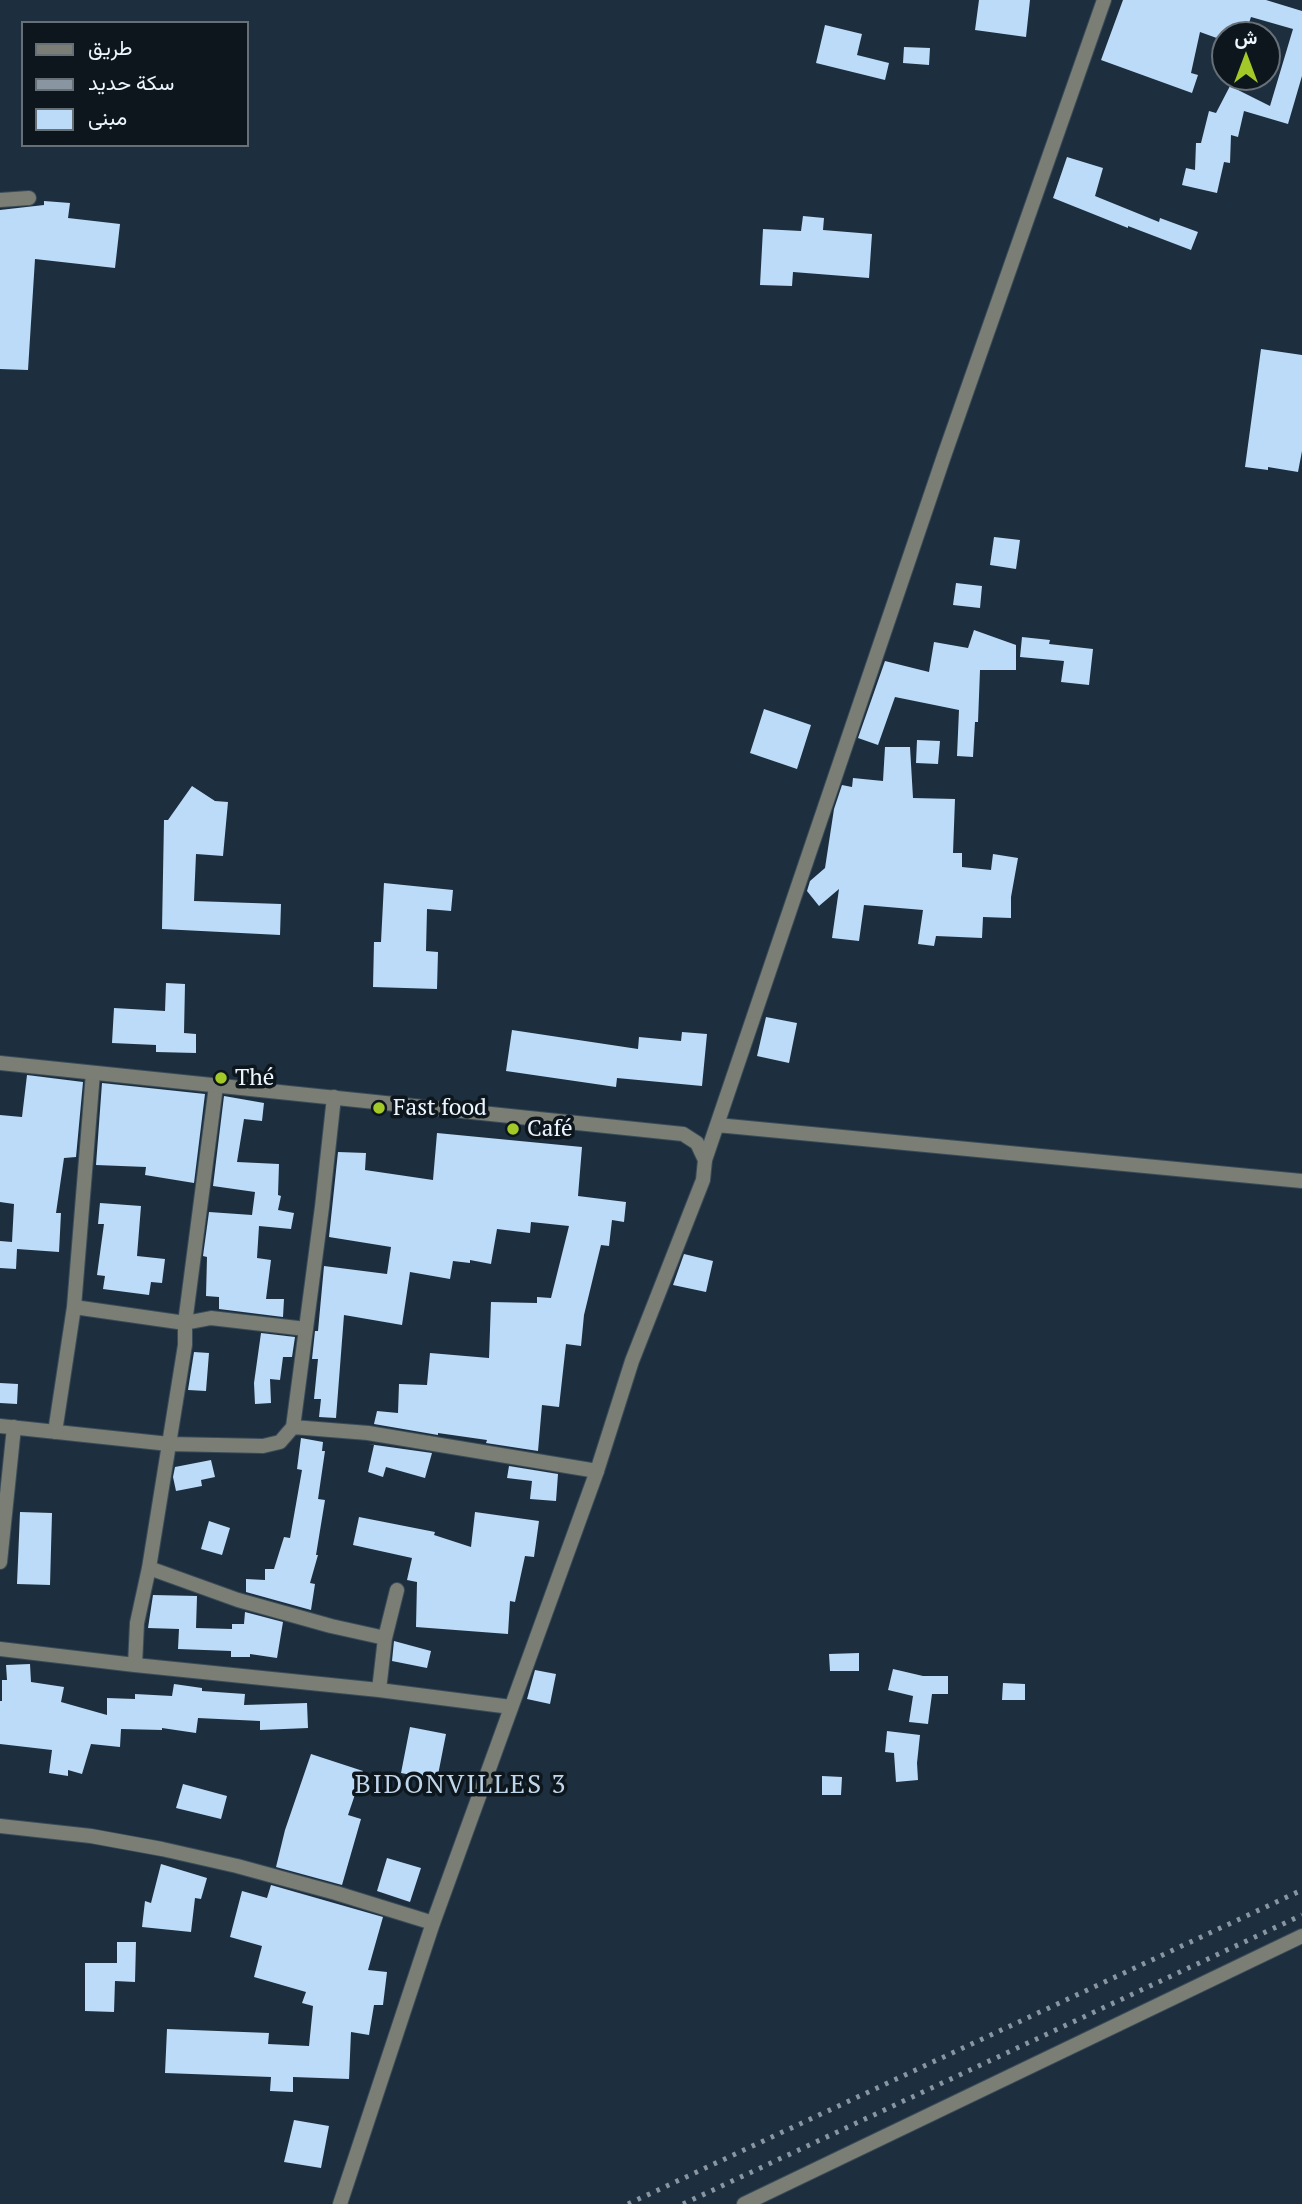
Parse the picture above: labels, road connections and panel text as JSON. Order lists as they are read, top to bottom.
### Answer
{
  "districts": ["BIDONVILLES 3"],
  "places": ["Thé", "Fast food", "Café"],
  "legend": ["طريق", "سكة حديد", "مبنى"],
  "north": "top"
}
